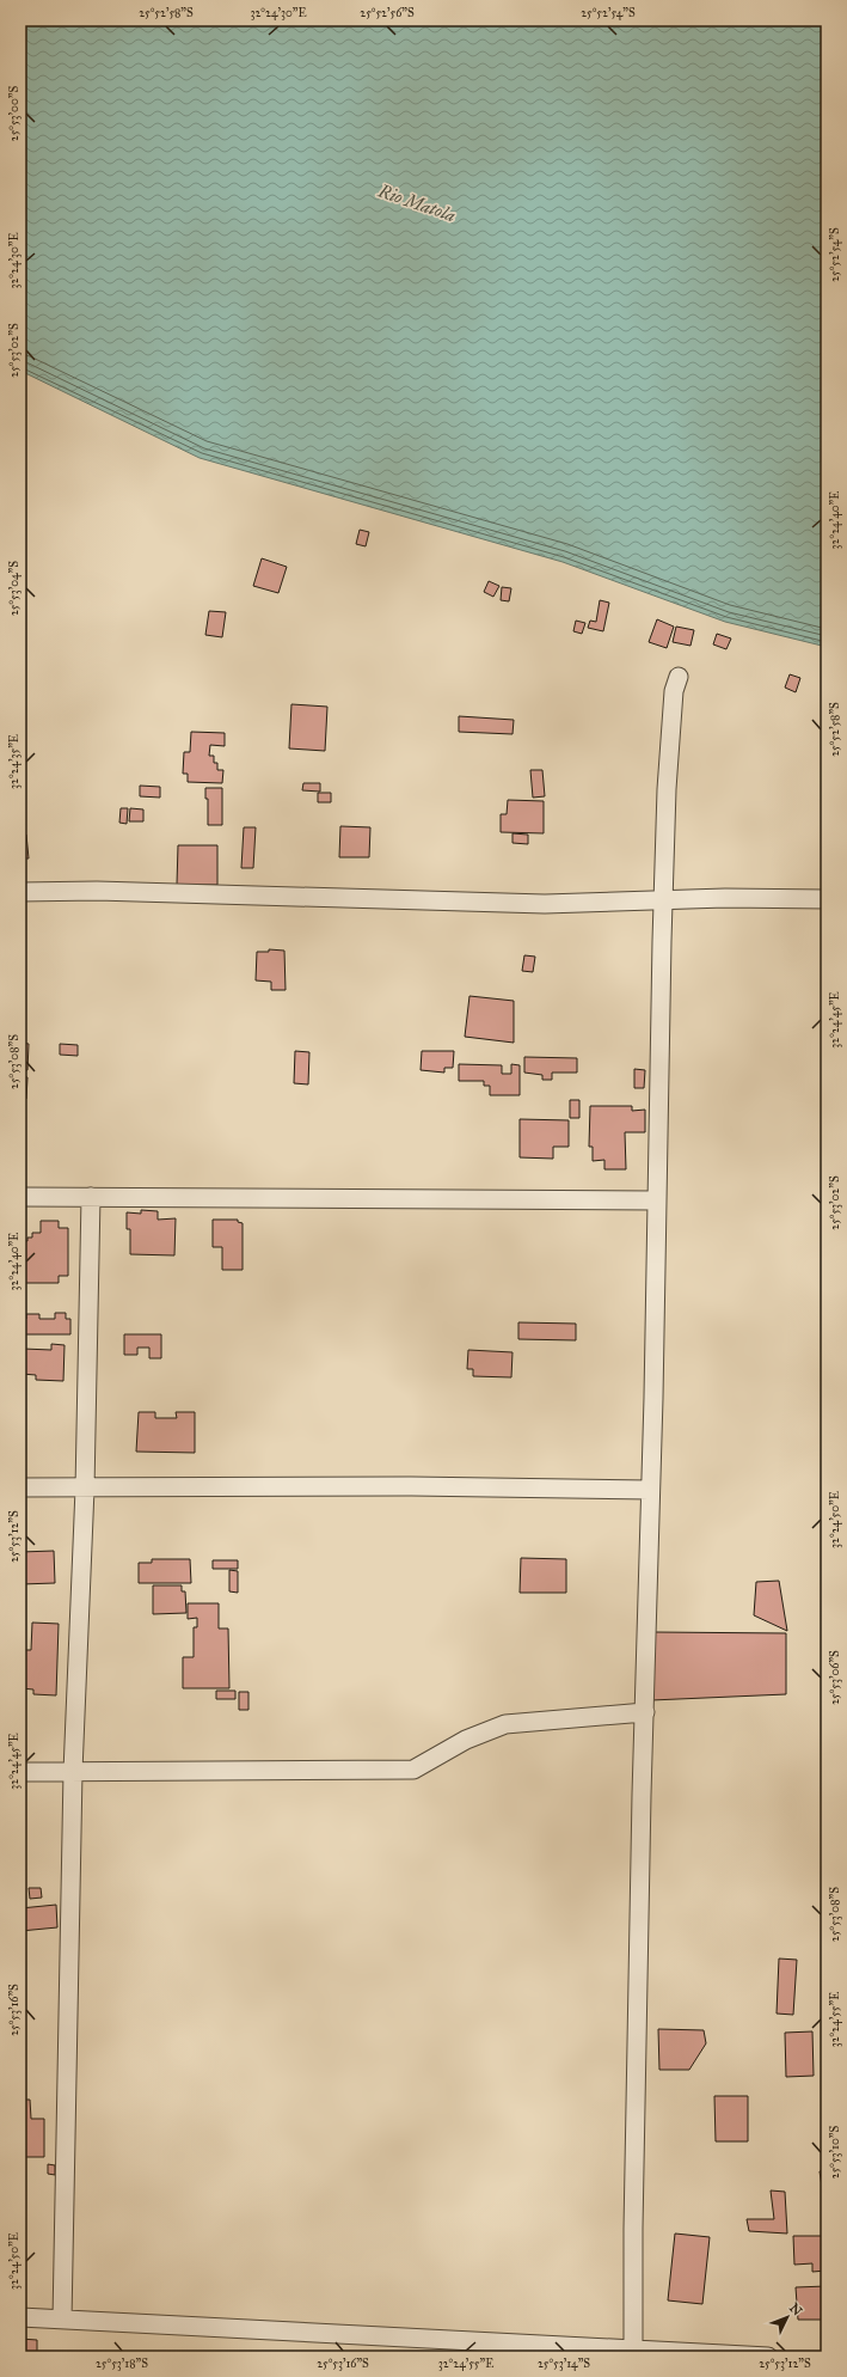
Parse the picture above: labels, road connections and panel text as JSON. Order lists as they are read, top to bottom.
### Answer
{
  "water": ["Rio Matola"],
  "north": "top right",
  "coordinates": [
    "25°52'58\"S",
    "32°24'30\"E",
    "25°52'56\"S",
    "25°52'54\"S",
    "25°53'00\"S",
    "25°53'02\"S",
    "32°24'40\"E",
    "25°53'04\"S",
    "32°24'35\"E",
    "32°24'45\"E",
    "25°53'08\"S",
    "32°24'50\"E",
    "25°53'12\"S",
    "25°53'06\"S",
    "25°53'16\"S",
    "32°24'55\"E",
    "25°53'10\"S",
    "25°53'18\"S",
    "25°53'14\"S"
  ]
}
